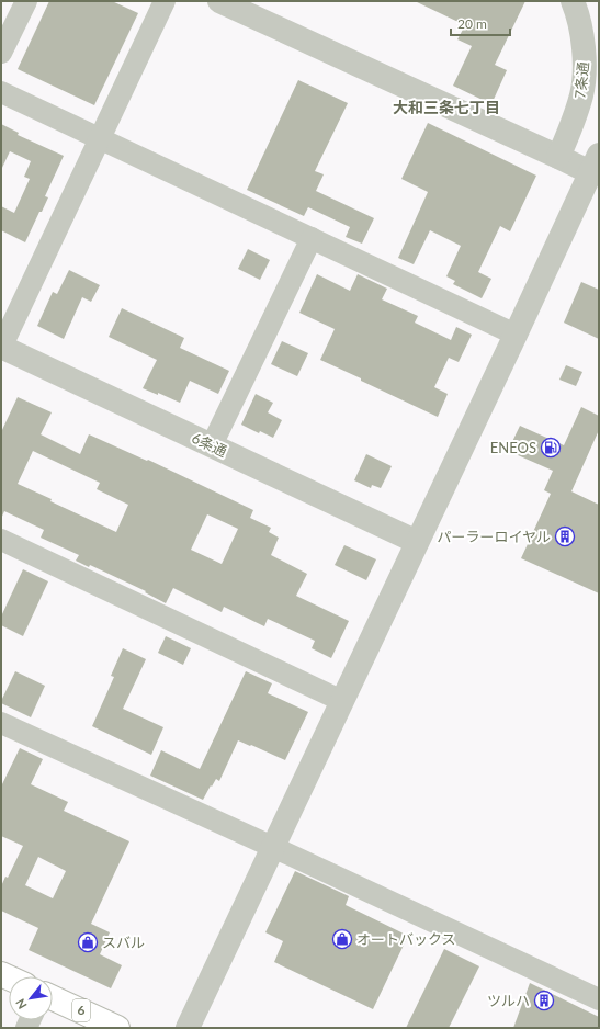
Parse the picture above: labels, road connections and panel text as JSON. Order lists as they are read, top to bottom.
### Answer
{
  "streets": {
    "main road": ["6"],
    "street": ["7条通", "6条通"]
  },
  "districts": ["大和三条七丁目"],
  "places": {
    "fuel station": ["ENEOS"],
    "building": ["パーラーロイヤル", "ツルハ"],
    "shop": ["オートバックス", "スバル"]
  },
  "scale_bar": "20 m",
  "north": "bottom left"
}
